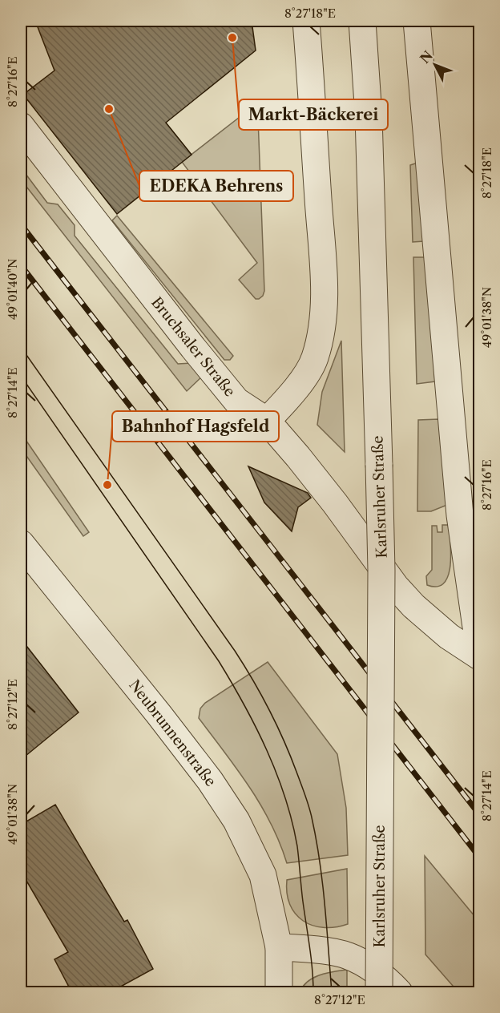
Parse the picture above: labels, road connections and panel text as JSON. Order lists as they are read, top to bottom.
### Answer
{
  "streets": {
    "street": ["Bruchsaler Straße", "Karlsruher Straße", "Neubrunnenstraße"]
  },
  "crossings": [
    ["Karlsruher Straße", "Neubrunnenstraße"]
  ],
  "places": ["Markt-Bäckerei", "EDEKA Behrens", "Bahnhof Hagsfeld"],
  "north": "top left",
  "coordinates": [
    "8°27'18\"E",
    "8°27'16\"E",
    "49°01'40\"N",
    "49°01'38\"N",
    "8°27'14\"E",
    "8°27'12\"E"
  ]
}
